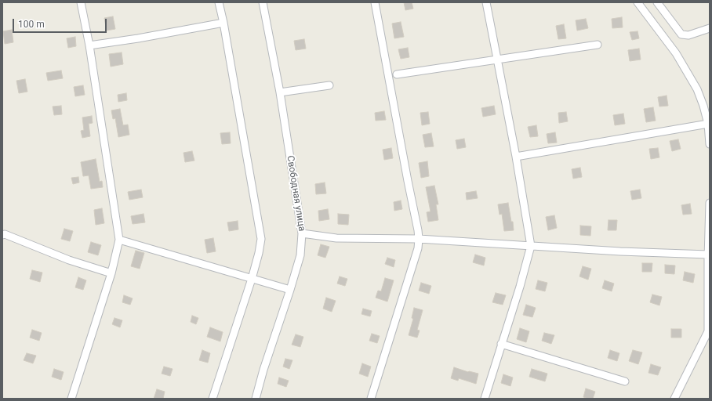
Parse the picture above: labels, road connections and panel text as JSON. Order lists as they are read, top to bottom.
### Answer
{
  "streets": {
    "street": ["Свободная улица"]
  },
  "scale_bar": "100 m"
}
